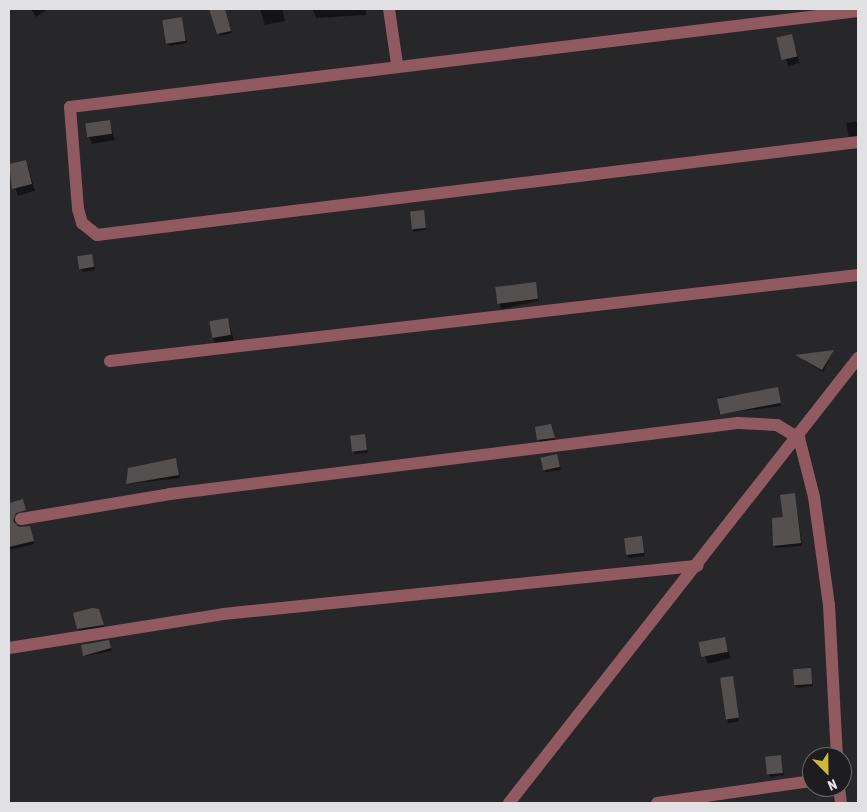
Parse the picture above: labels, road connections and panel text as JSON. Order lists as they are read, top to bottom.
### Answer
{
  "north": "bottom right"
}
